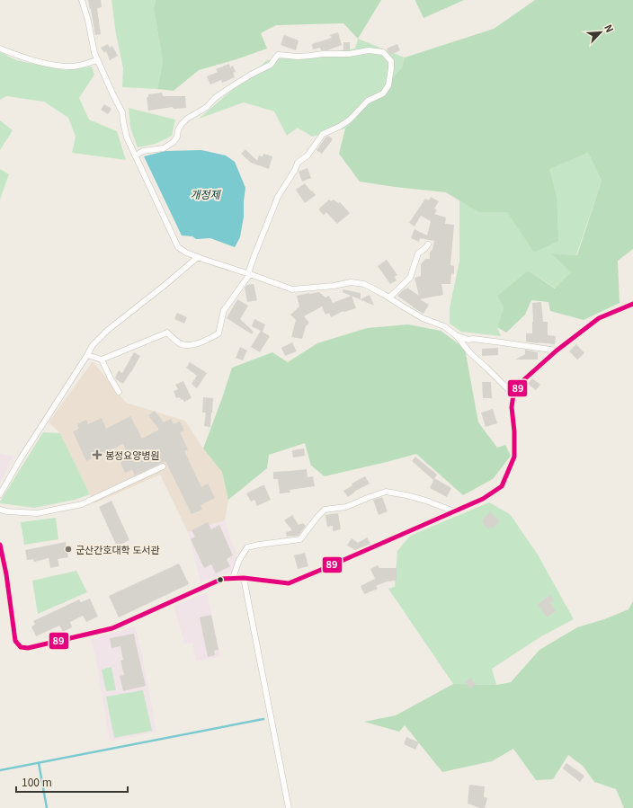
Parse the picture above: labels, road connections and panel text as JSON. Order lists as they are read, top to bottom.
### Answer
{
  "water": ["개정제"],
  "places": {
    "health": ["봉정요양병원"],
    "other": ["군산간호대학 도서관"]
  },
  "lines": ["transit line 89"],
  "scale_bar": "100 m",
  "north": "top right"
}
